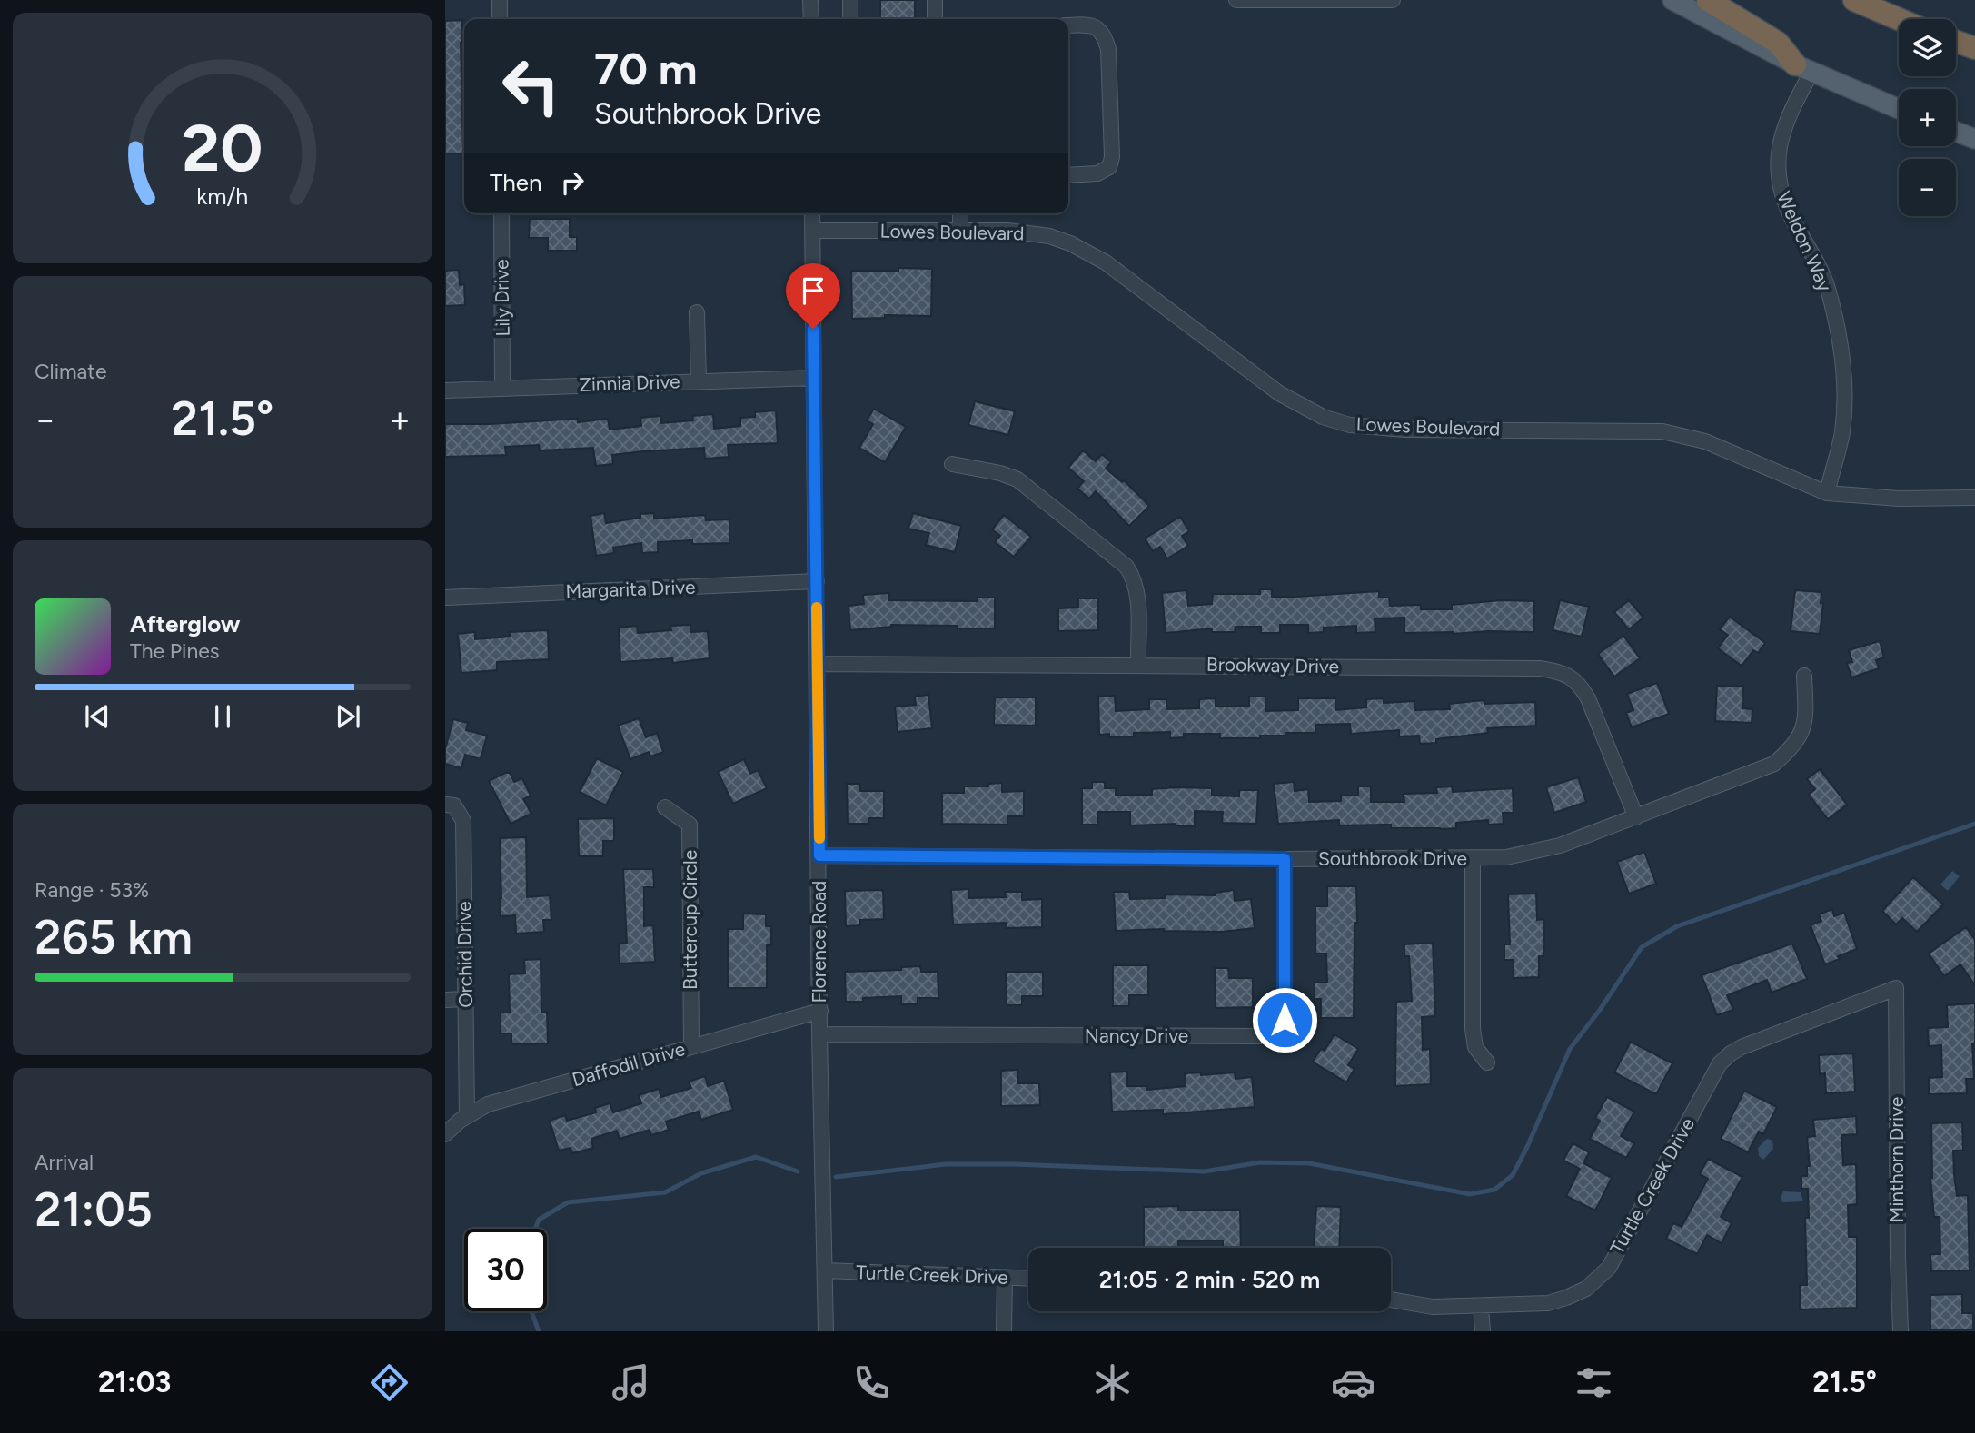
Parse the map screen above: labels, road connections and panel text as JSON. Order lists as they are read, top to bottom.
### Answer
{
  "streets": {
    "street": [
      "Lowes Boulevard",
      "Weldon Way",
      "Lily Drive",
      "Zinnia Drive",
      "Margarita Drive",
      "Brookway Drive",
      "Southbrook Drive",
      "Buttercup Circle",
      "Florence Road",
      "Orchid Drive",
      "Nancy Drive",
      "Daffodil Drive",
      "Minthorn Drive",
      "Turtle Creek Drive"
    ]
  },
  "crossings": [
    ["Lowes Boulevard", "Weldon Way"],
    ["Lowes Boulevard", "Florence Road"],
    ["Lily Drive", "Zinnia Drive"],
    ["Zinnia Drive", "Florence Road"],
    ["Margarita Drive", "Florence Road"],
    ["Brookway Drive", "Southbrook Drive"],
    ["Brookway Drive", "Florence Road"],
    ["Southbrook Drive", "Florence Road"],
    ["Southbrook Drive", "Nancy Drive"],
    ["Buttercup Circle", "Daffodil Drive"],
    ["Florence Road", "Nancy Drive"],
    ["Florence Road", "Daffodil Drive"],
    ["Florence Road", "Turtle Creek Drive"],
    ["Orchid Drive", "Daffodil Drive"],
    ["Minthorn Drive", "Turtle Creek Drive"]
  ],
  "page": {
    "map_buttons": ["+", "−"],
    "turn": ["70 m", "Southbrook Drive"],
    "then": "Then",
    "tile": [
      "Climate",
      ["Range · 53%", "265 km"],
      ["Arrival", "21:05"]
    ],
    "heat": ["−", "21.5°", "+"],
    "song": ["Afterglow", "The Pines"],
    "limit": "30",
    "trip": "21:05 · 2 min · 520 m",
    "tabs": ["21:03", "21.5°"],
    "gauge": ["20", "km/h"]
  }
}
